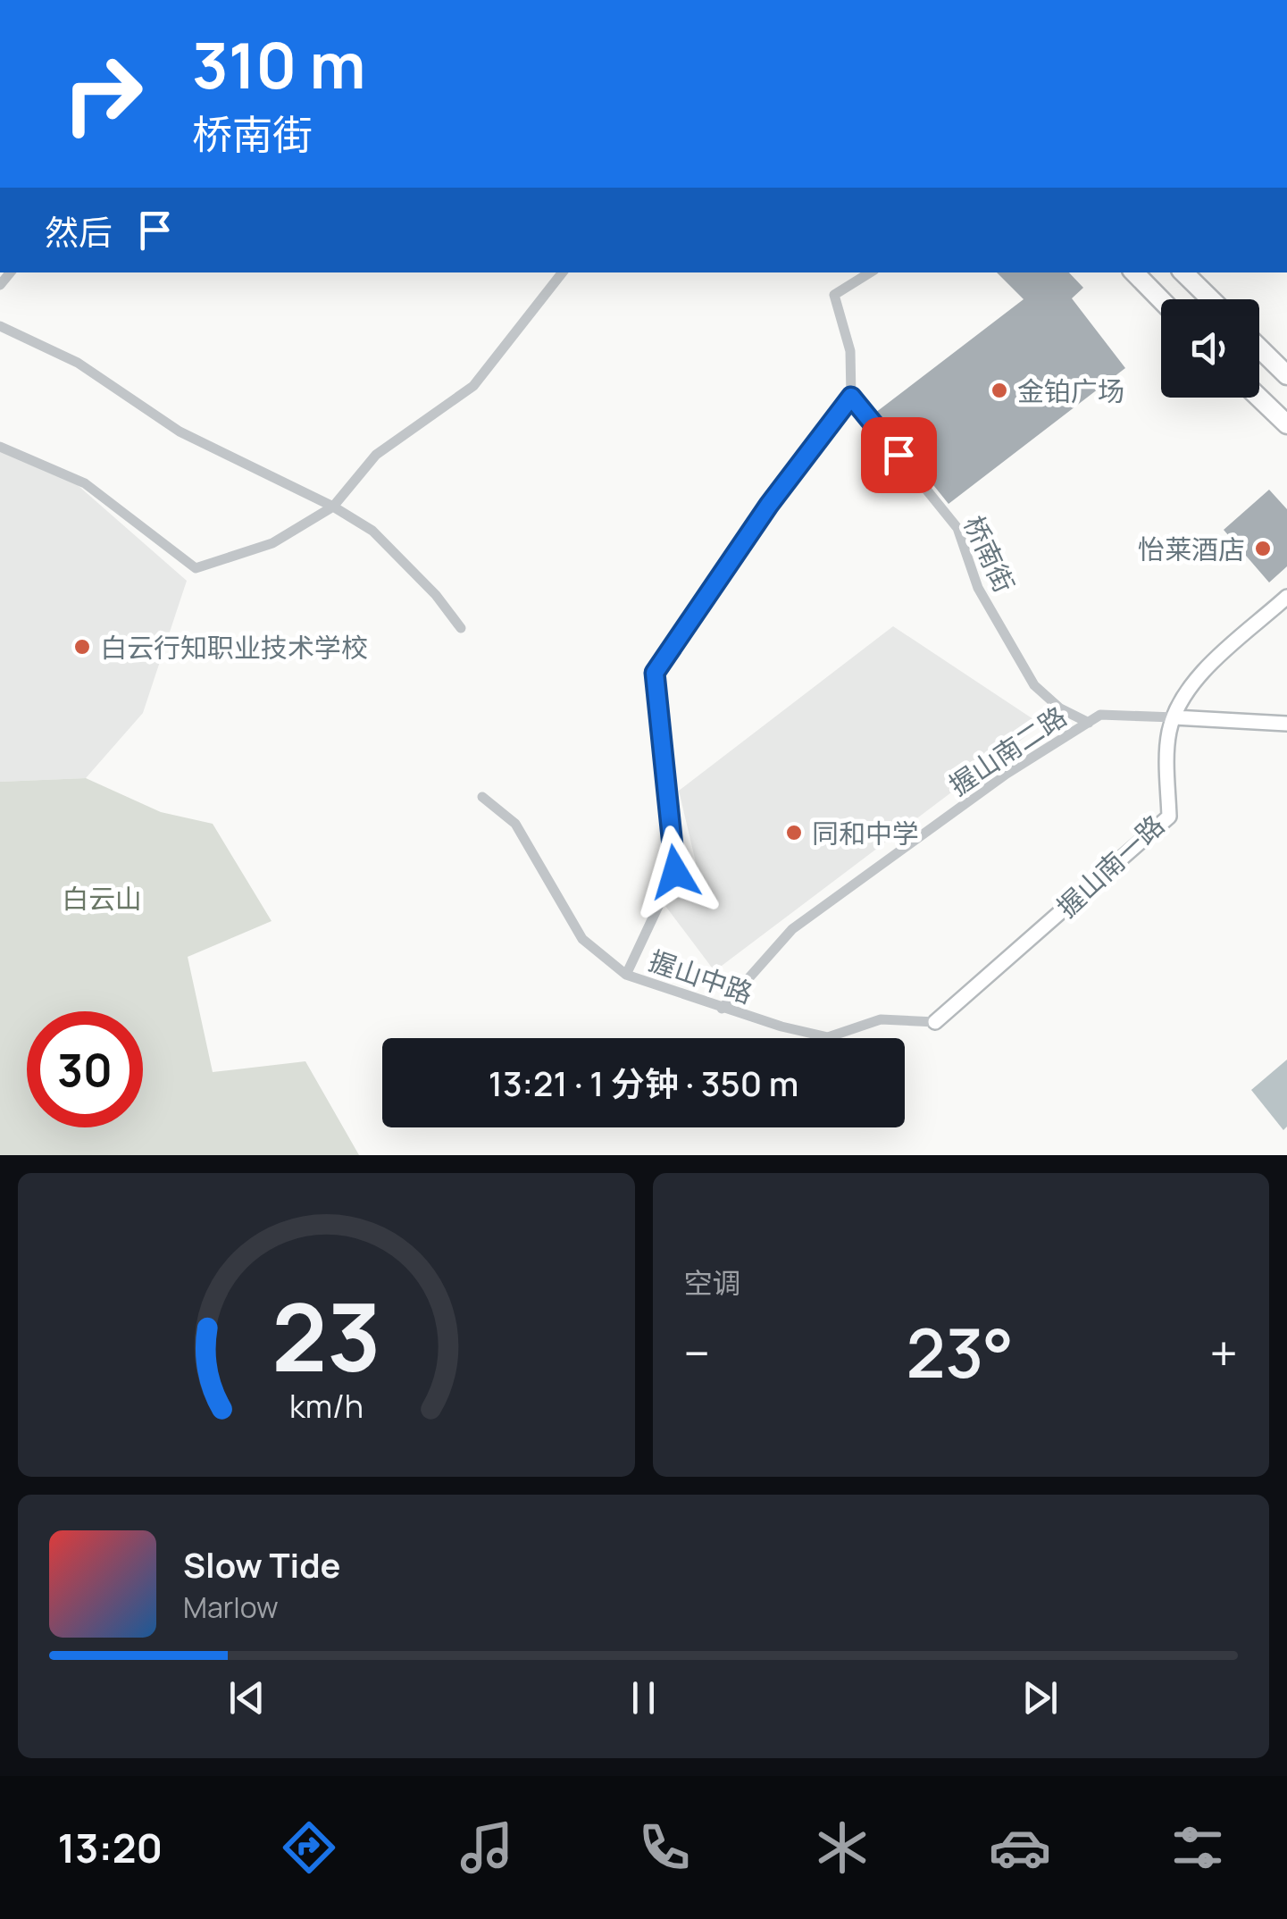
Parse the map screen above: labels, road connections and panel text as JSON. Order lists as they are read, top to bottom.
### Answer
{
  "streets": {
    "street": [
      "桥南街",
      "握山南二路",
      "握山南一路",
      "握山中路"
    ]
  },
  "crossings": [
    ["桥南街", "握山南二路"],
    ["握山南二路", "握山南一路"],
    ["握山南二路", "握山中路"],
    ["握山南一路", "握山中路"]
  ],
  "parks": ["白云山"],
  "places": [
    "金铂广场",
    "怡莱酒店",
    "白云行知职业技术学校",
    "同和中学"
  ],
  "page": {
    "turn": ["310 m", "桥南街"],
    "then": "然后",
    "limit": "30",
    "trip": "13:21 · 1 分钟 · 350 m",
    "tile": "空调",
    "heat": ["−", "23°", "+"],
    "song": ["Slow Tide", "Marlow"],
    "tabs": "13:20",
    "gauge": ["23", "km/h"]
  }
}
